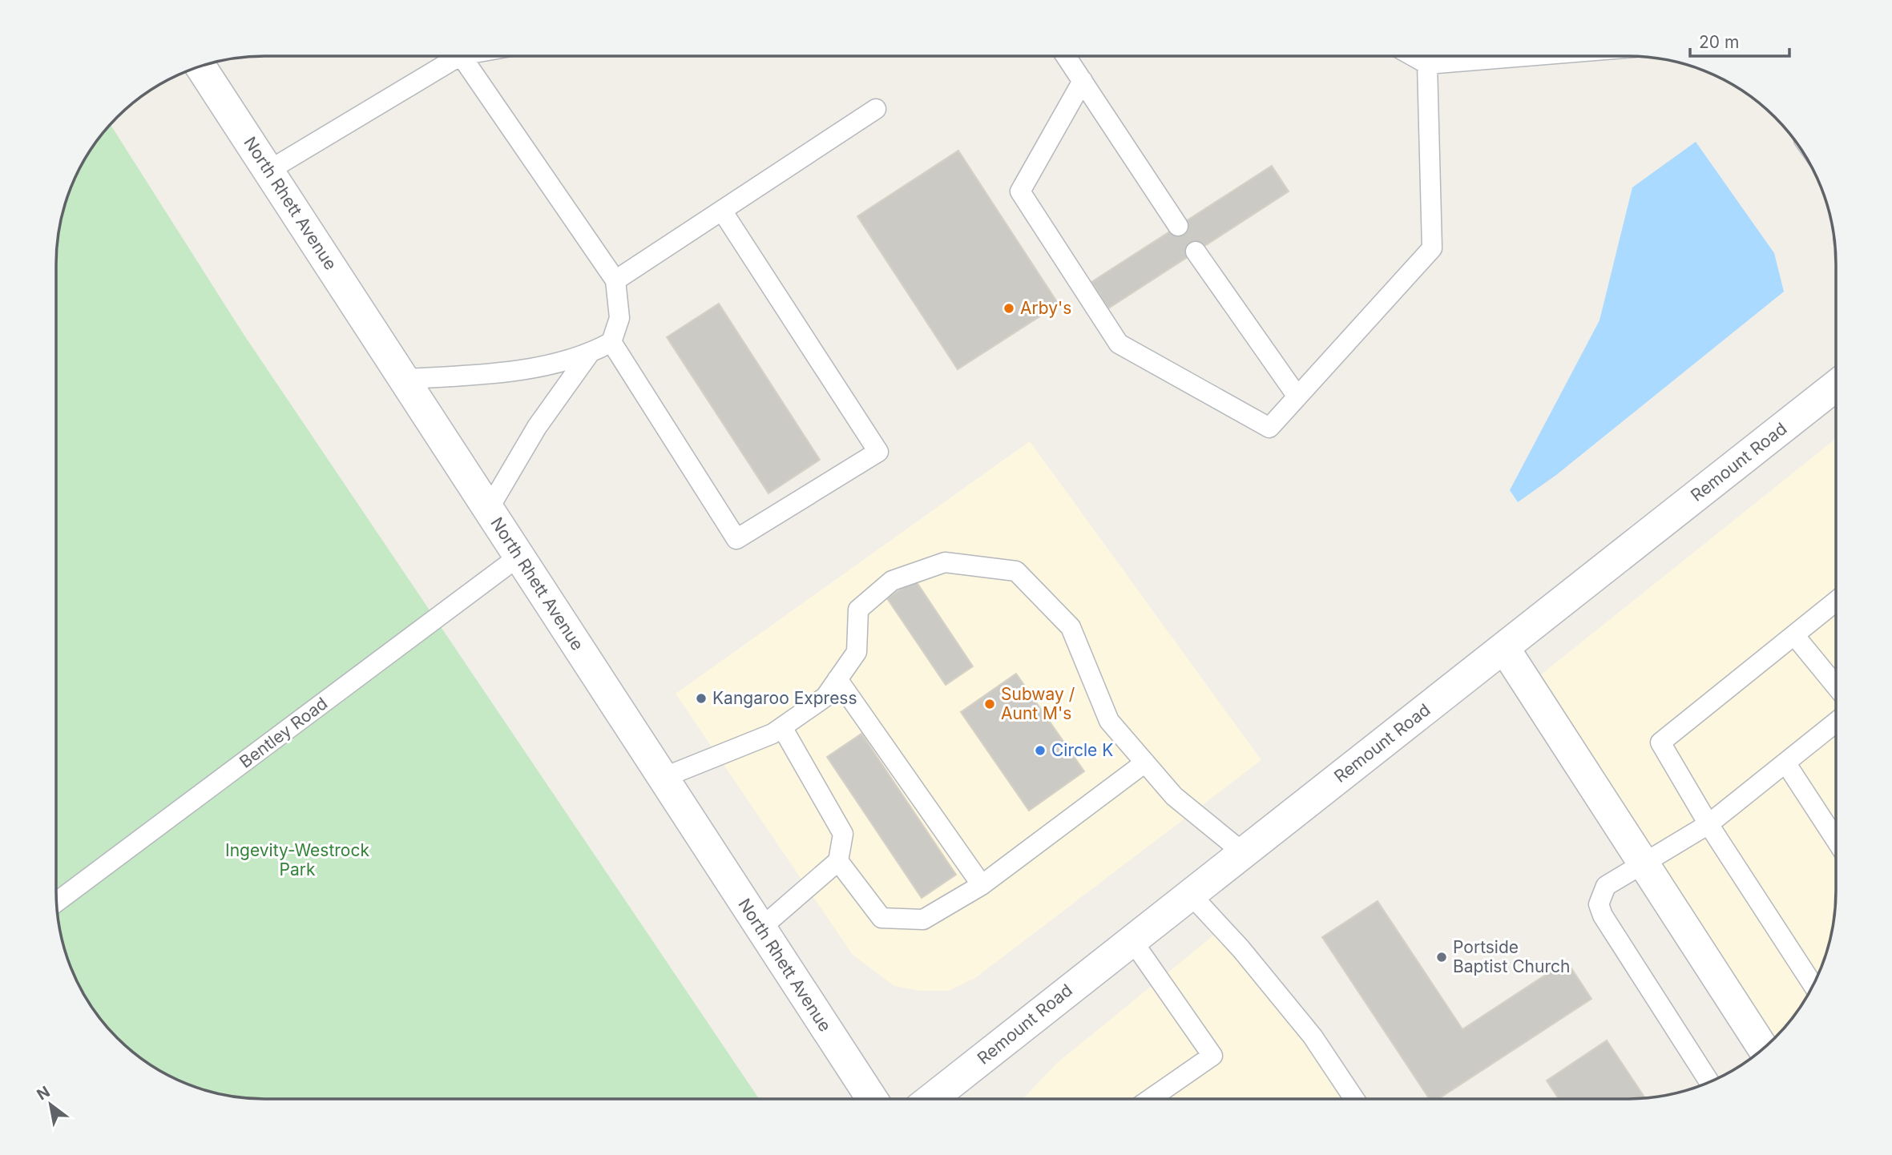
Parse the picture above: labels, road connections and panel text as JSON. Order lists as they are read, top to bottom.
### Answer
{
  "streets": {
    "main road": ["North Rhett Avenue", "Remount Road"],
    "lane": ["Bentley Road"]
  },
  "crossings": [
    ["North Rhett Avenue", "Bentley Road"]
  ],
  "parks": ["Ingevity-Westrock Park"],
  "places": [
    "Arby's",
    "Kangaroo Express",
    "Subway / Aunt M's",
    "Circle K",
    "Portside Baptist Church"
  ],
  "scale_bar": "20 m",
  "north": "top left"
}
